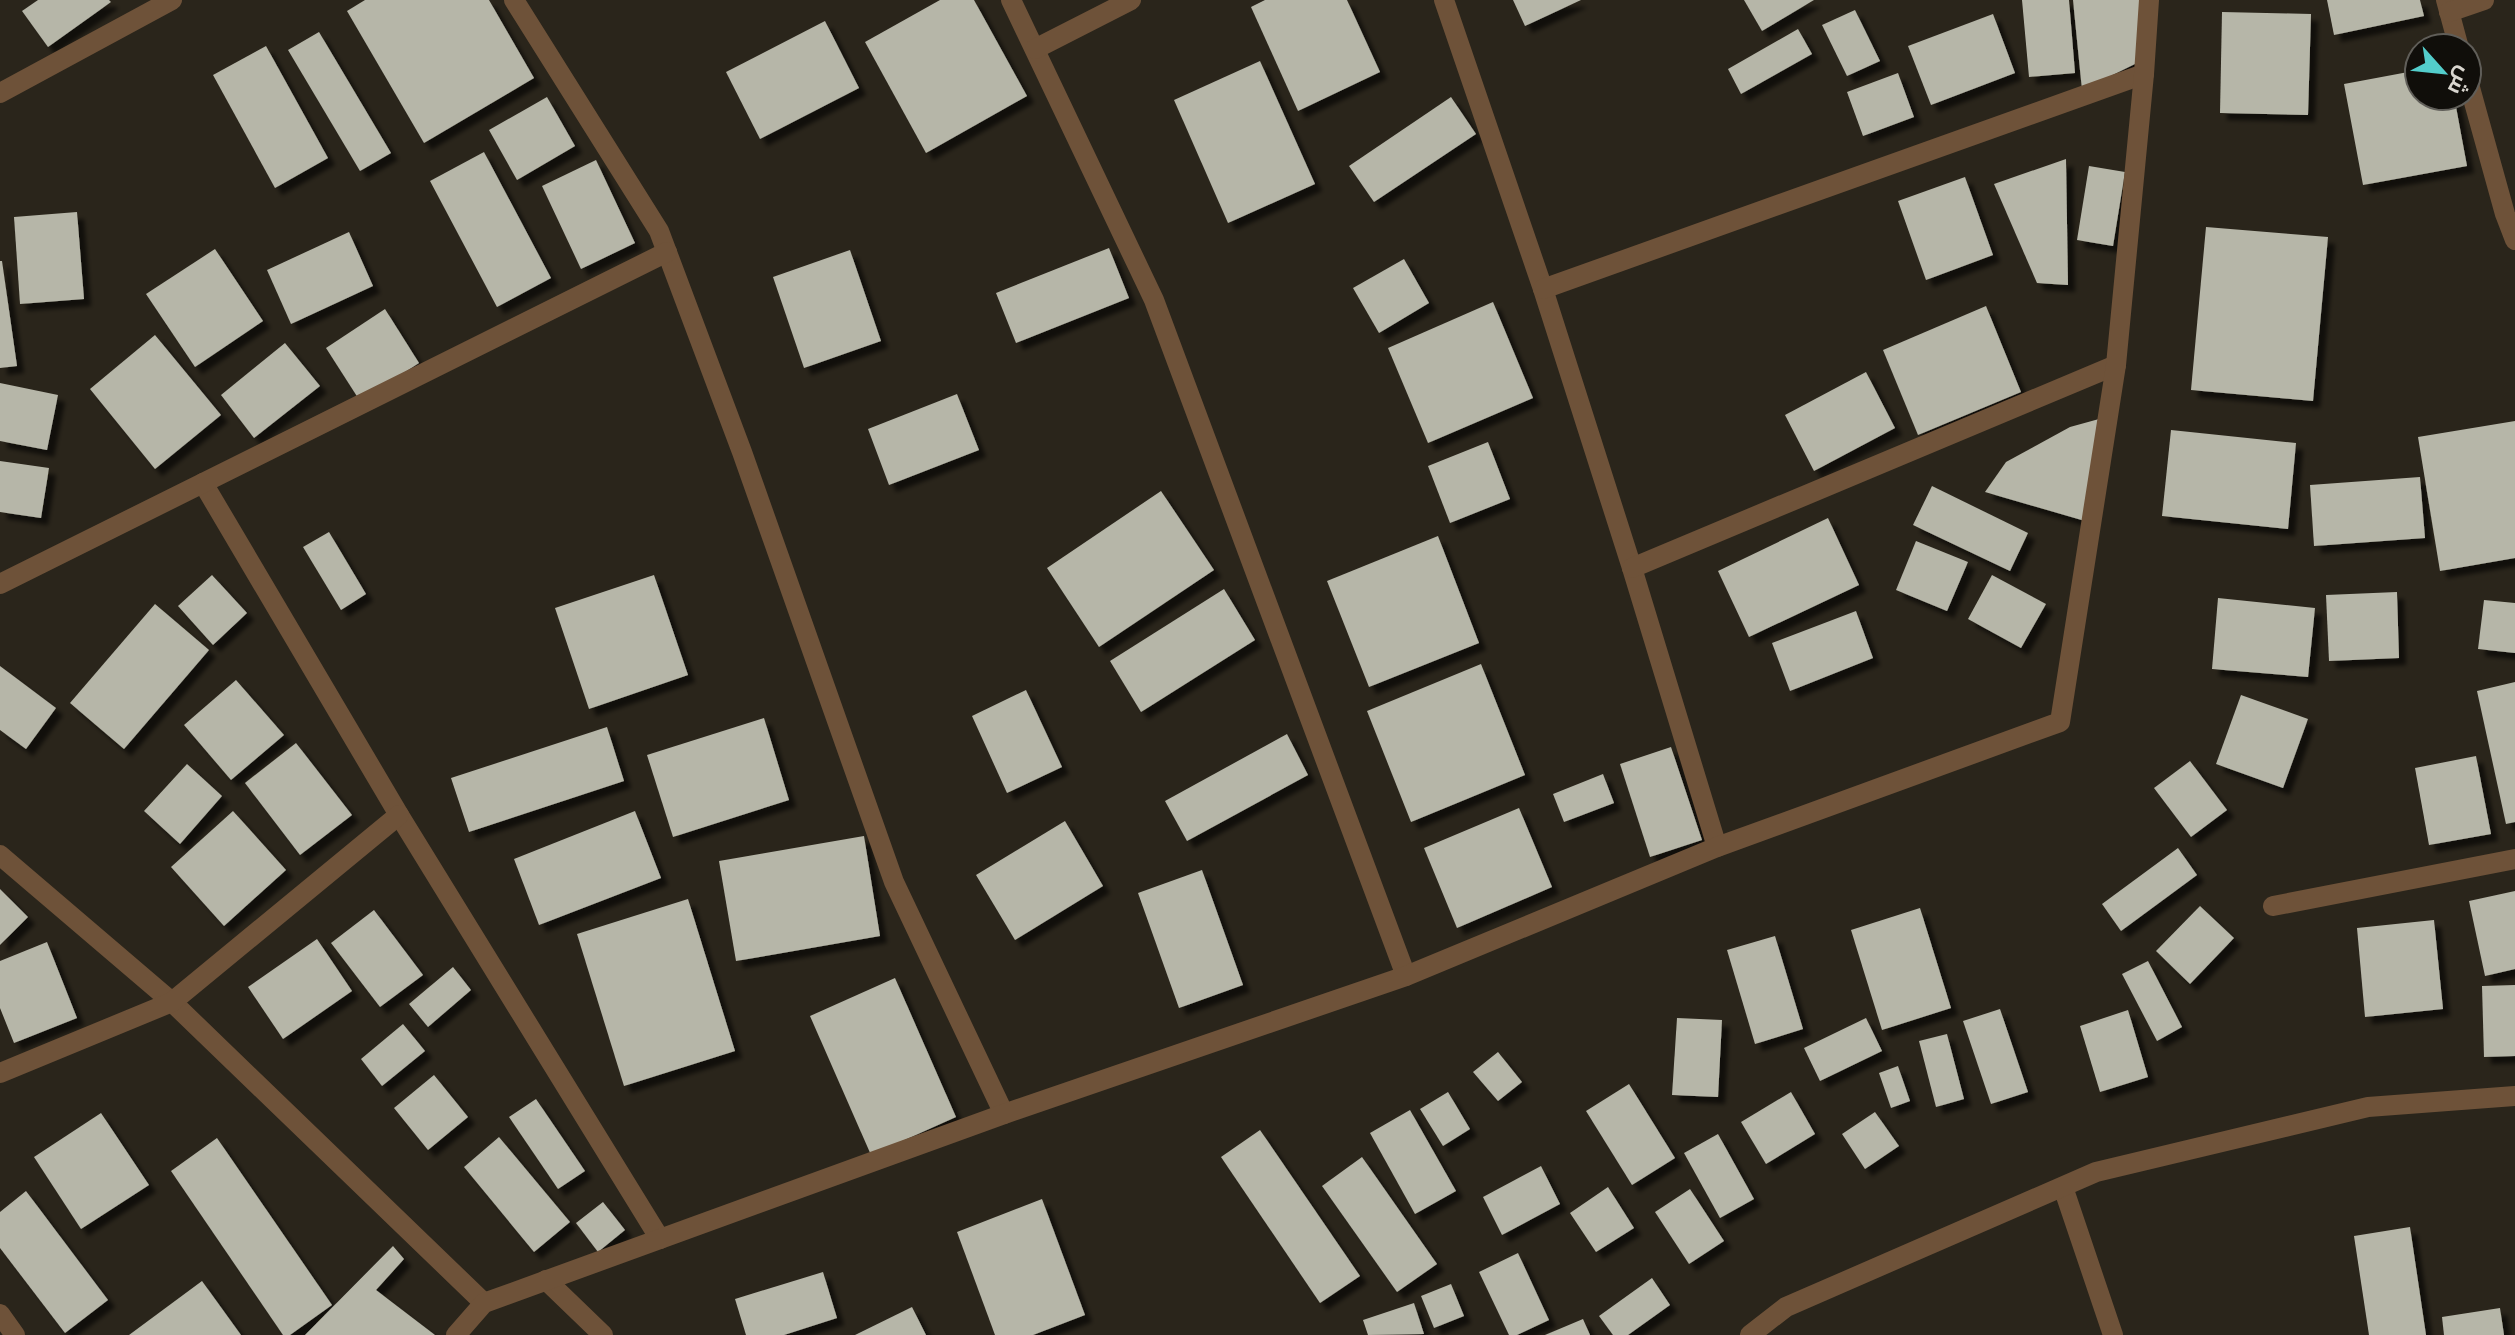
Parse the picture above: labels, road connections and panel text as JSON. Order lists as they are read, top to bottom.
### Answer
{
  "north": "bottom right"
}
